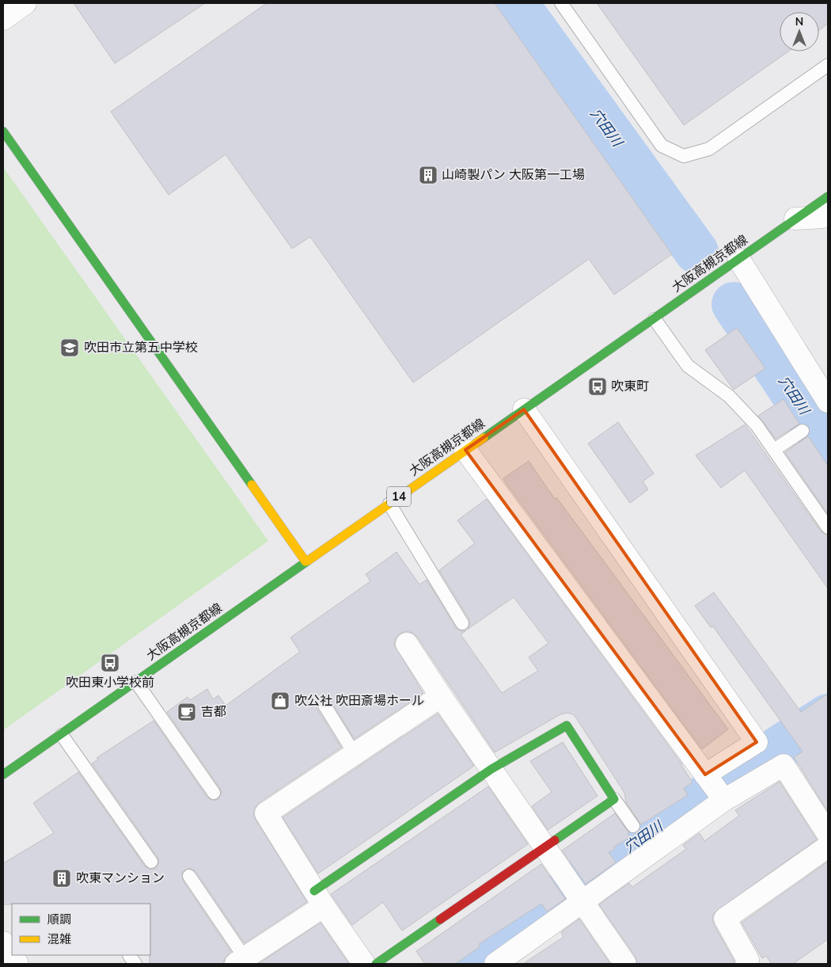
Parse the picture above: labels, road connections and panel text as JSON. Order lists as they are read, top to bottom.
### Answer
{
  "streets": {
    "street": ["大阪高槻京都線", "14"]
  },
  "water": ["穴田川"],
  "places": {
    "building": ["山崎製パン 大阪第一工場", "吹東マンション"],
    "school or university": ["吹田市立第五中学校"],
    "bus stop": ["吹東町", "吹田東小学校前"],
    "shop": ["吹公社 吹田斎場ホール"],
    "cafe": ["吉都"]
  },
  "legend": ["順調", "混雑"],
  "north": "top"
}
